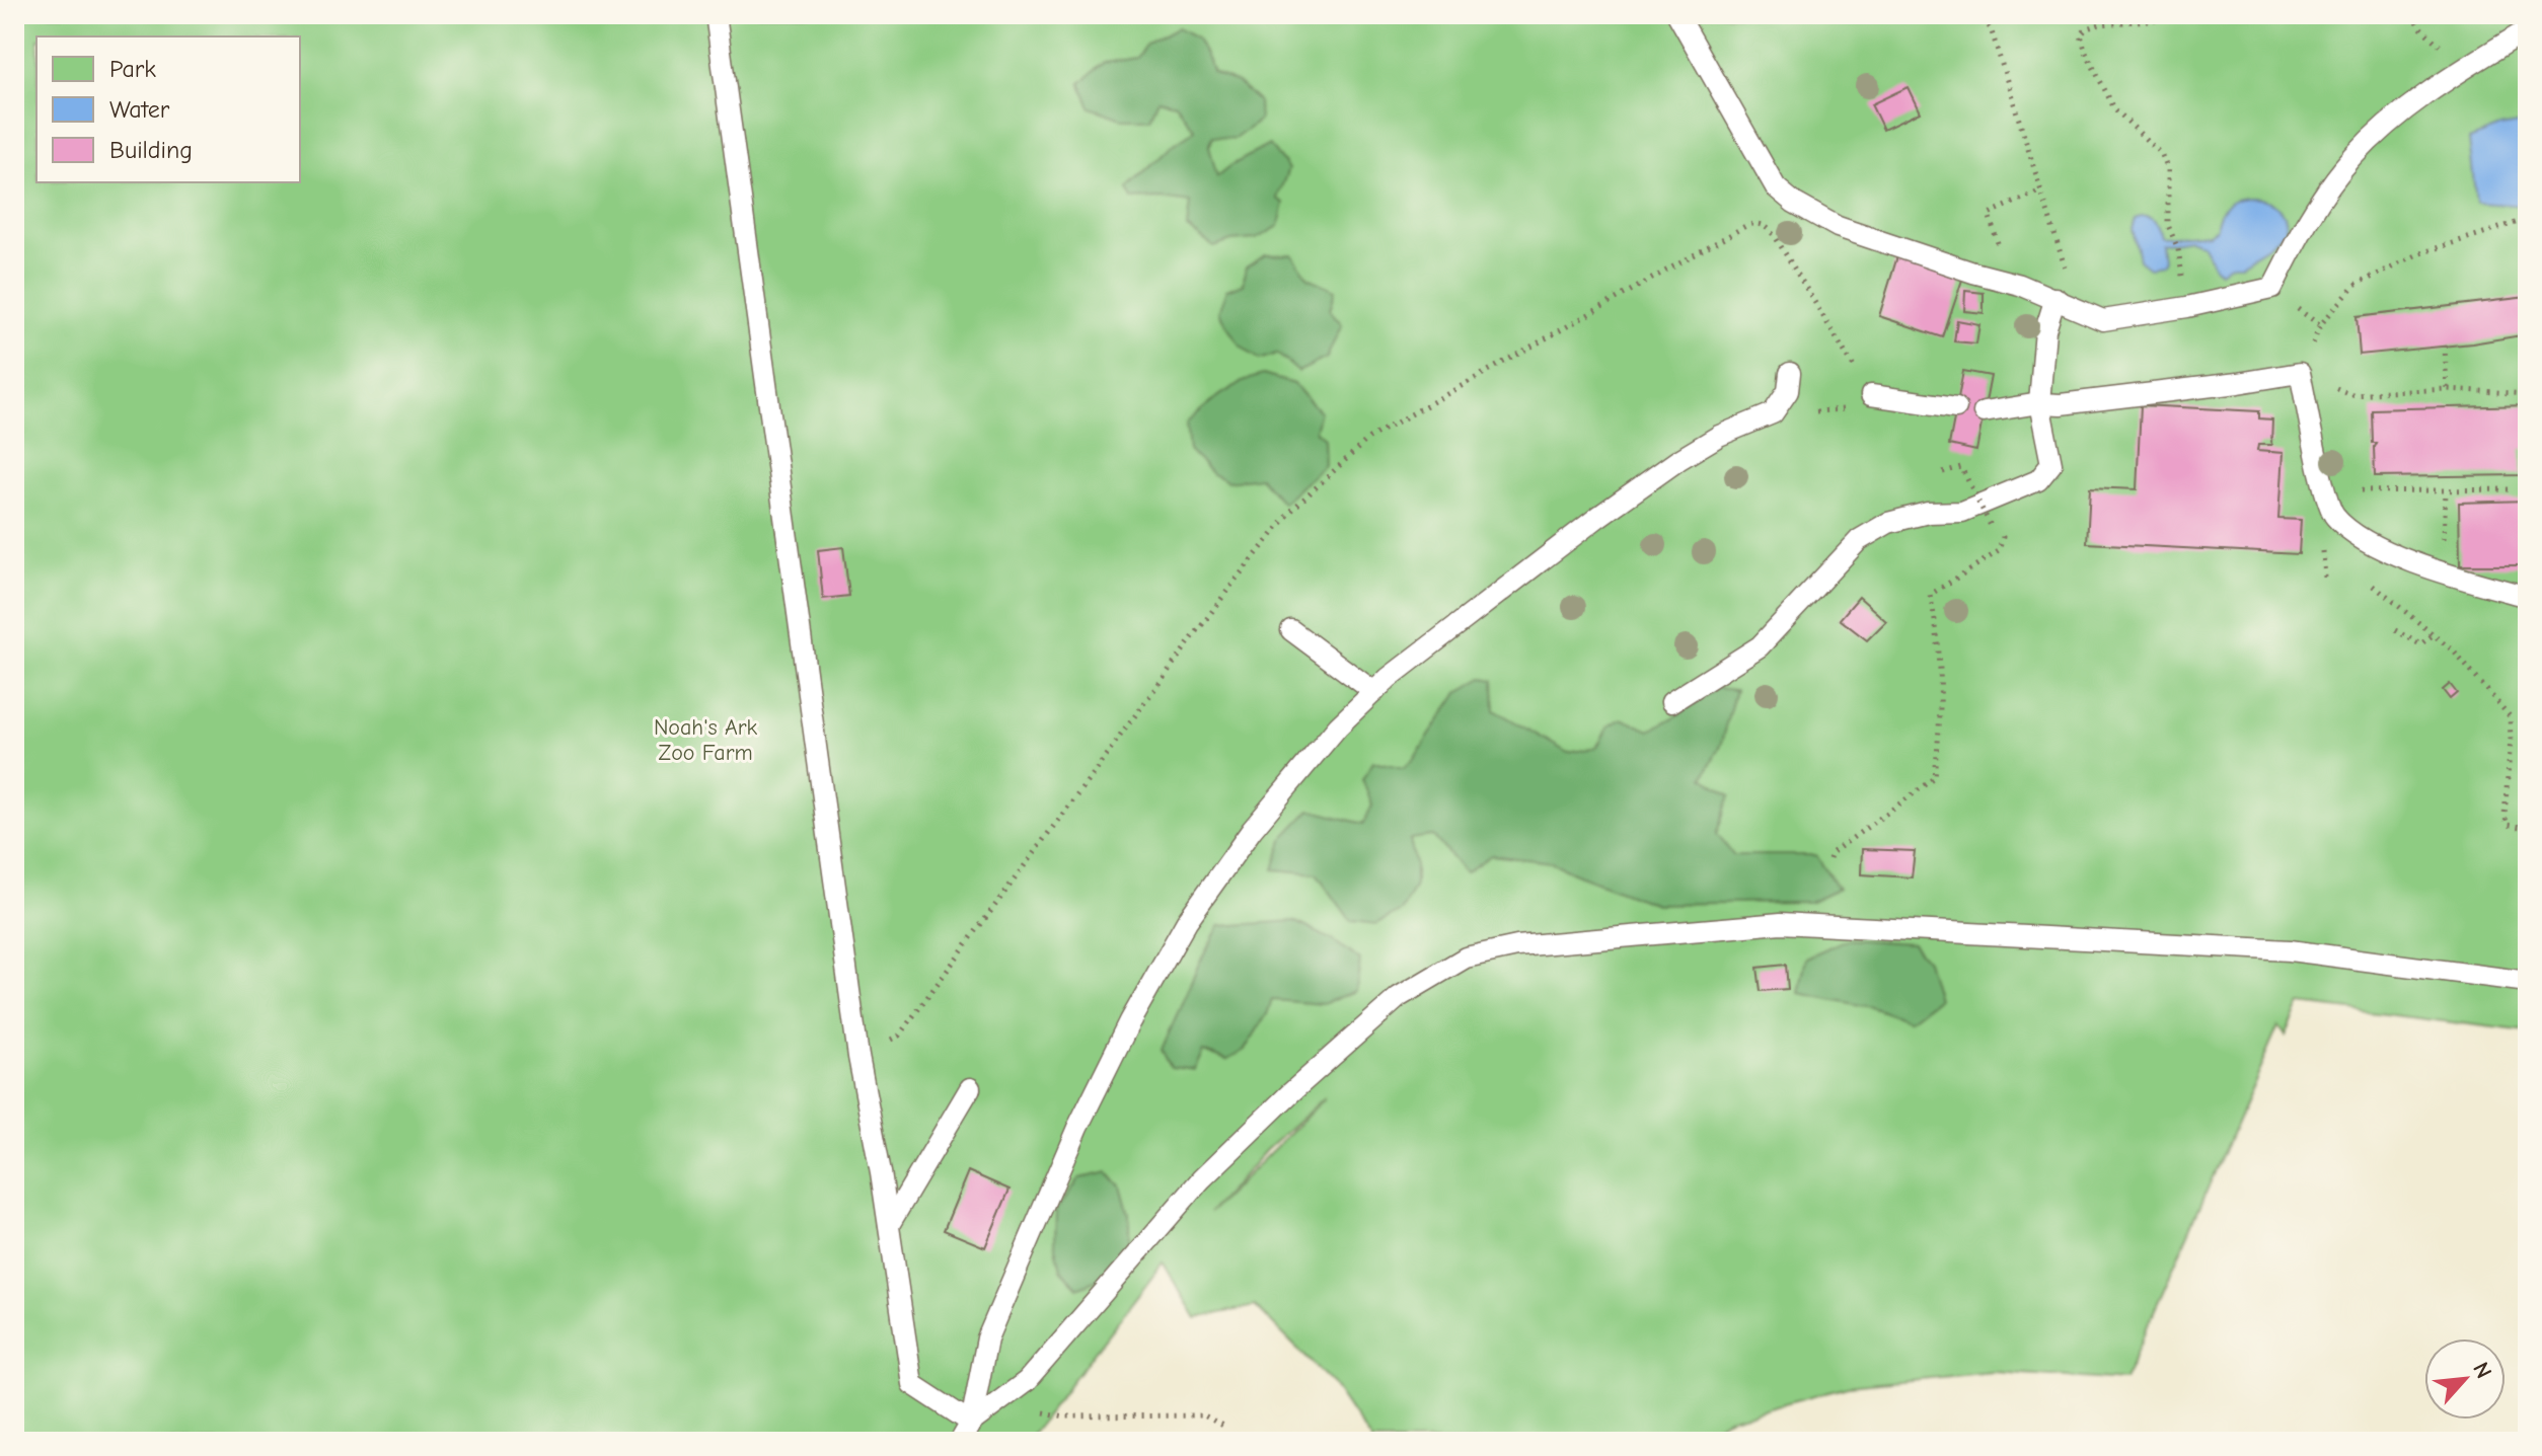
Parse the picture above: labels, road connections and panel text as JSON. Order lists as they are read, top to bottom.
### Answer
{
  "parks": ["Noah's Ark Zoo Farm"],
  "legend": ["Park", "Water", "Building"],
  "north": "top right"
}
